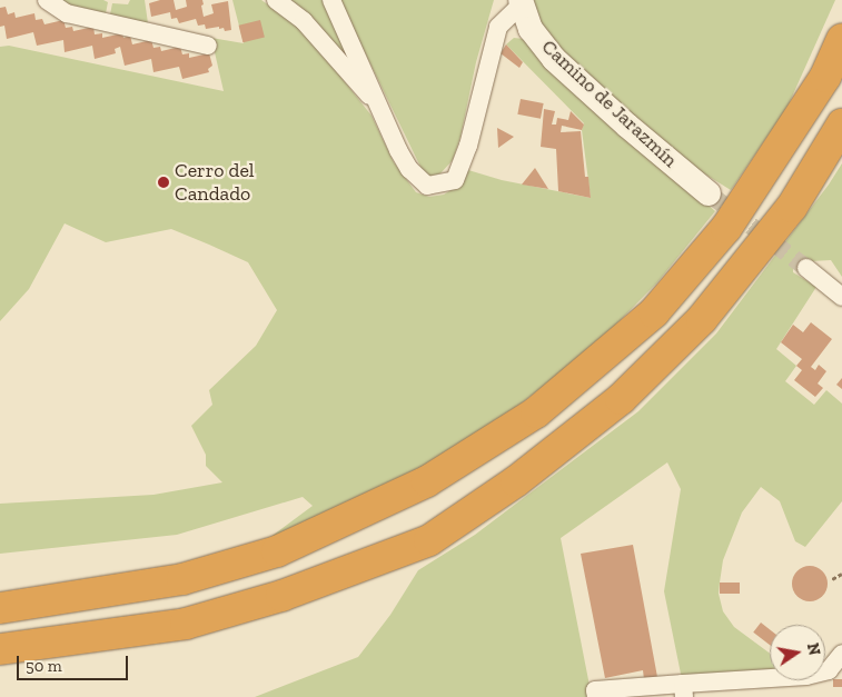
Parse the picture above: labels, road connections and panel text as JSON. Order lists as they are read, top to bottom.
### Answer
{
  "streets": {
    "street": ["Camino de Jarazmín"]
  },
  "places": ["Cerro del Candado"],
  "scale_bar": "50 m",
  "north": "right"
}
